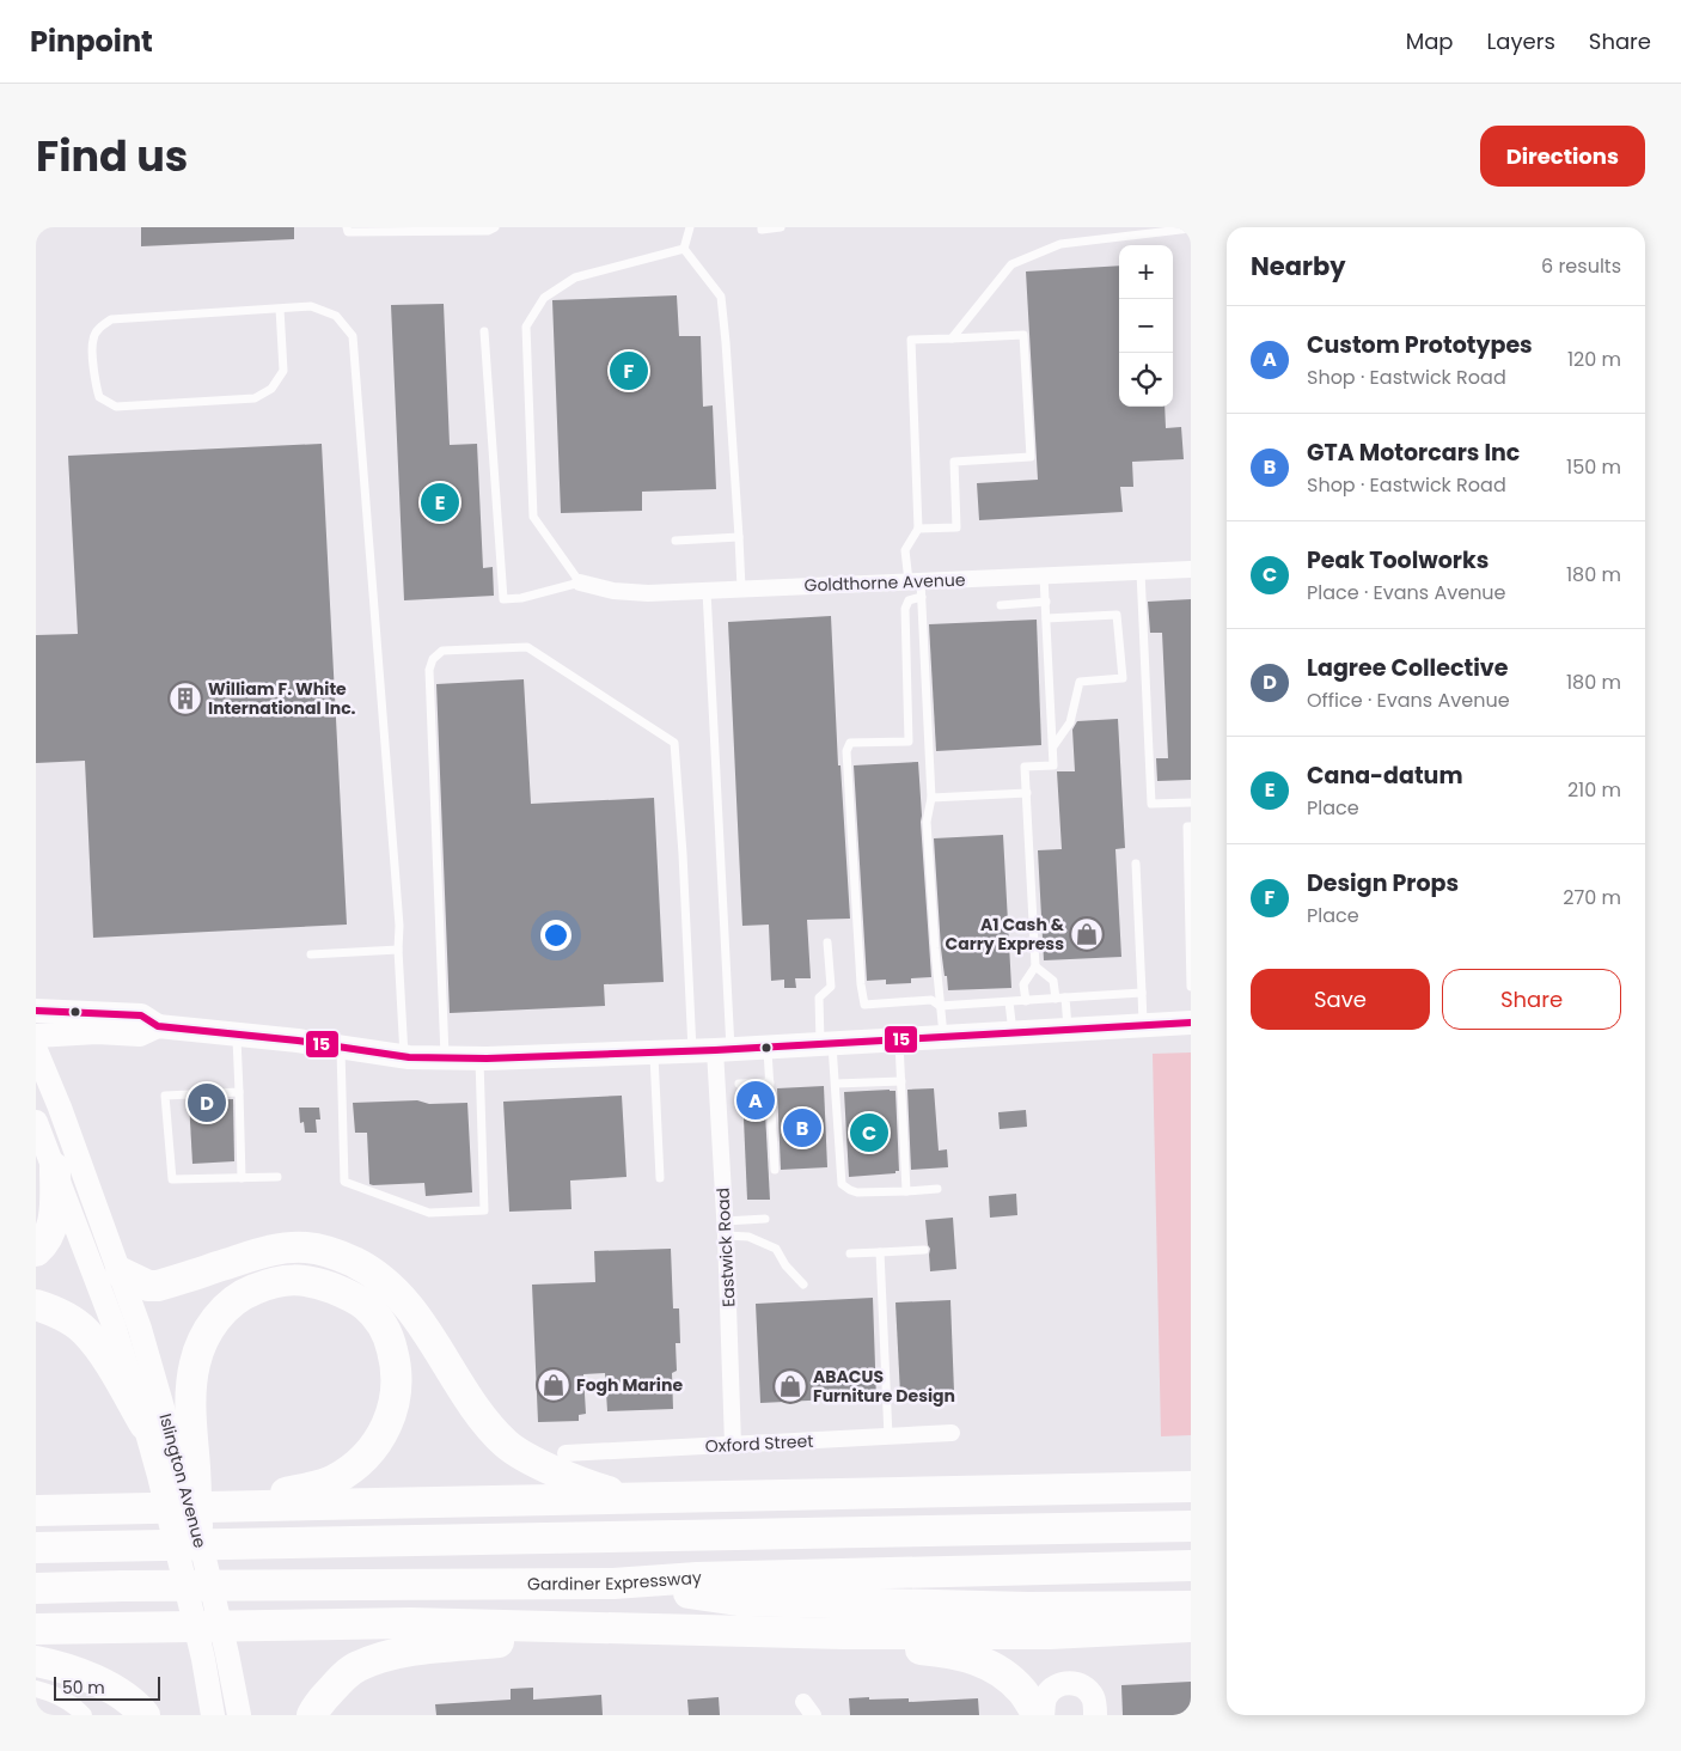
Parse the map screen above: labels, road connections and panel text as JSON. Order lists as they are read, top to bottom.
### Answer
{
  "streets": {
    "highway": ["Gardiner Expressway"],
    "main road": ["Islington Avenue"],
    "street": ["Goldthorne Avenue", "Eastwick Road", "Oxford Street"]
  },
  "crossings": [
    ["Eastwick Road", "Oxford Street"]
  ],
  "places": {
    "building": ["William F. White International Inc."],
    "shop": ["A1 Cash & Carry Express", "Fogh Marine", "ABACUS Furniture Design"]
  },
  "lines": ["transit line 15"],
  "scale_bar": "50 m",
  "page": {
    "header": "Pinpoint",
    "nav": ["Map", "Layers", "Share"],
    "title": "Find us",
    "buttons": [
      "Directions",
      ["Save", "Share"]
    ],
    "heading": ["Nearby", "6 results"],
    "map_buttons": ["+", "−"],
    "list": [
      {
        "mark": "A",
        "name": "Custom Prototypes",
        "note": "Shop · Eastwick Road",
        "value": "120 m"
      },
      {
        "mark": "B",
        "name": "GTA Motorcars Inc",
        "note": "Shop · Eastwick Road",
        "value": "150 m"
      },
      {
        "mark": "C",
        "name": "Peak Toolworks",
        "note": "Place · Evans Avenue",
        "value": "180 m"
      },
      {
        "mark": "D",
        "name": "Lagree Collective",
        "note": "Office · Evans Avenue",
        "value": "180 m"
      },
      {
        "mark": "E",
        "name": "Cana-datum",
        "note": "Place",
        "value": "210 m"
      },
      {
        "mark": "F",
        "name": "Design Props",
        "note": "Place",
        "value": "270 m"
      }
    ],
    "pins": [
      "F",
      "E",
      "A",
      "D",
      "B",
      "C"
    ],
    "scale": "50 m"
  }
}
